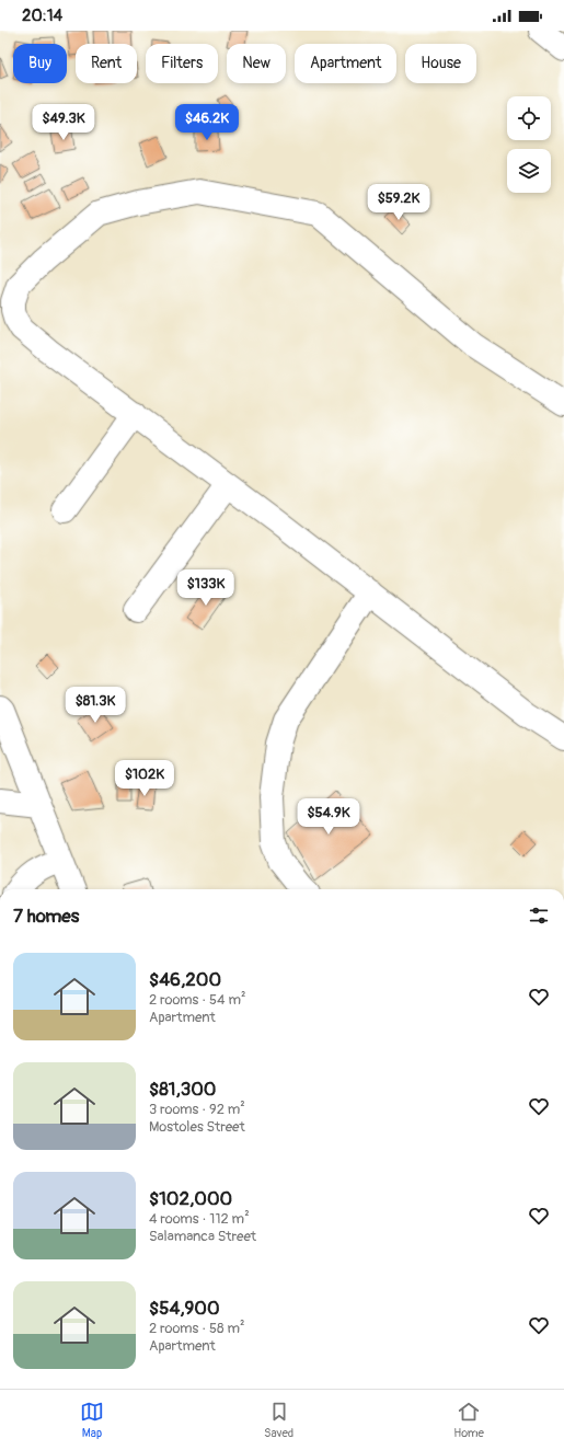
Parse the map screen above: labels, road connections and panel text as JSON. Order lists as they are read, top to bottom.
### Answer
{
  "page": {
    "status": "20:14",
    "chip": [
      "Buy",
      "Rent",
      "Filters",
      "New",
      "Apartment",
      "House"
    ],
    "price": [
      "$49.3K",
      "$46.2K",
      "$59.2K",
      "$133K",
      "$81.3K",
      "$102K",
      "$54.9K"
    ],
    "heading": "7 homes",
    "list": [
      {
        "name": "$46,200",
        "note": "2 rooms · 54 m² · Apartment"
      },
      {
        "name": "$81,300",
        "note": "3 rooms · 92 m² · Mostoles Street"
      },
      {
        "name": "$102,000",
        "note": "4 rooms · 112 m² · Salamanca Street"
      },
      {
        "name": "$54,900",
        "note": "2 rooms · 58 m² · Apartment"
      }
    ],
    "tabs": ["Map", "Saved", "Home"]
  }
}
